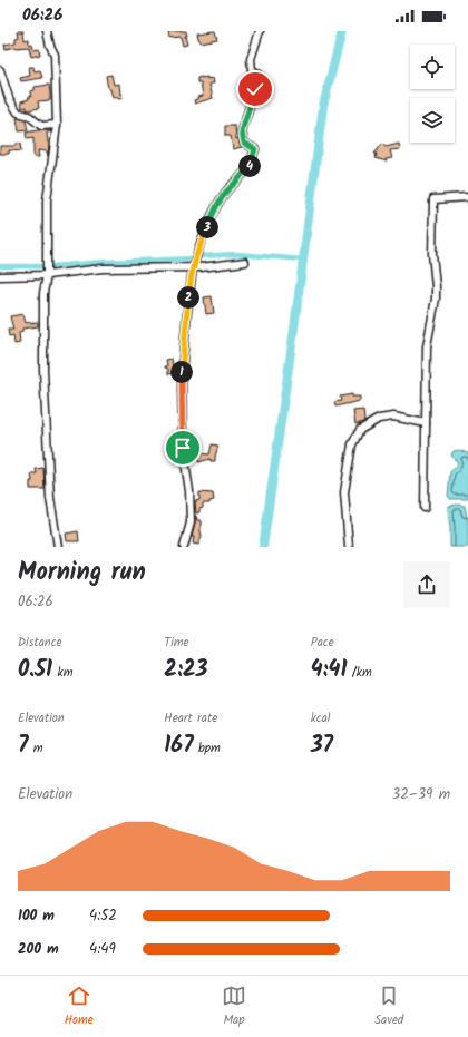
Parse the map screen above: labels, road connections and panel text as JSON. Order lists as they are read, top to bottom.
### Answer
{
  "page": {
    "status": "06:26",
    "pins": [
      "4",
      "3",
      "2",
      "1"
    ],
    "heading": ["Morning run", "06:26"],
    "stats": [
      ["Distance", "0.51 km"],
      ["Time", "2:23"],
      ["Pace", "4:41 /km"],
      ["Elevation", "7 m"],
      ["Heart rate", "167 bpm"],
      ["kcal", "37"]
    ],
    "chart": ["Elevation", "32–39 m"],
    "list": [
      {
        "name": "100 m",
        "note": "4:52"
      },
      {
        "name": "200 m",
        "note": "4:49"
      }
    ],
    "tabs": ["Home", "Map", "Saved"]
  }
}
